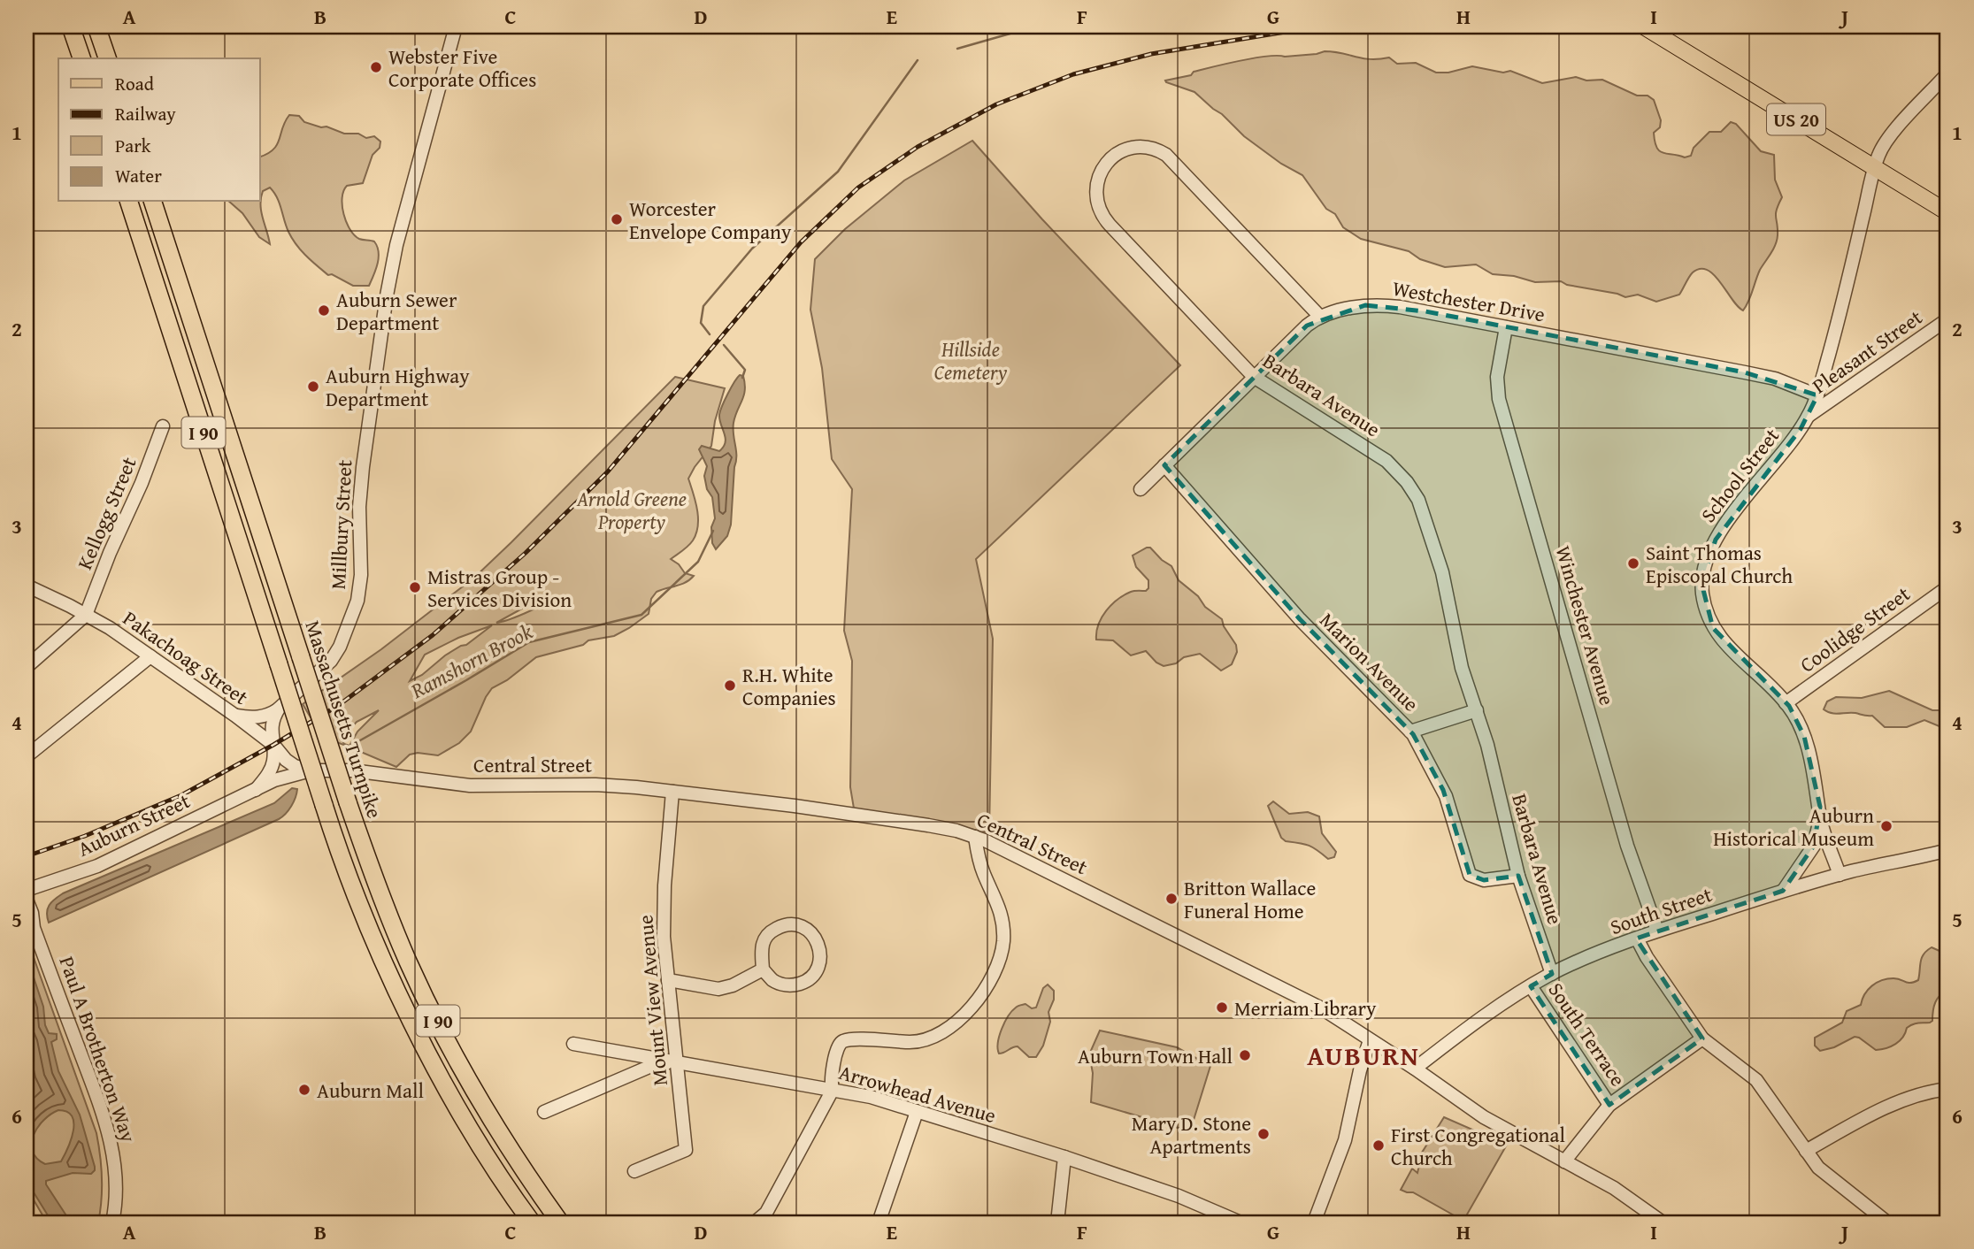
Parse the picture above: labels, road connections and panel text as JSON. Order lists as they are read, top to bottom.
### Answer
{
  "streets": {
    "highway": ["I 90", "Massachusetts Turnpike"],
    "main road": ["US 20"],
    "street": [
      "Westchester Drive",
      "Pleasant Street",
      "Barbara Avenue",
      "School Street",
      "Kellogg Street",
      "Millbury Street",
      "Winchester Avenue",
      "Coolidge Street",
      "Pakachoag Street",
      "Marion Avenue",
      "Central Street",
      "Auburn Street",
      "South Street",
      "Mount View Avenue",
      "South Terrace",
      "Paul A Brotherton Way",
      "Arrowhead Avenue"
    ]
  },
  "crossings": [
    ["US 20", "School Street"],
    ["Westchester Drive", "Barbara Avenue"],
    ["Westchester Drive", "School Street"],
    ["Westchester Drive", "Winchester Avenue"],
    ["Westchester Drive", "Marion Avenue"],
    ["Pleasant Street", "School Street"],
    ["Barbara Avenue", "Marion Avenue"],
    ["Barbara Avenue", "South Street"],
    ["School Street", "Coolidge Street"],
    ["School Street", "South Street"],
    ["Kellogg Street", "Pakachoag Street"],
    ["Winchester Avenue", "South Street"],
    ["Pakachoag Street", "Central Street"],
    ["Central Street", "Auburn Street"],
    ["Central Street", "South Street"],
    ["Central Street", "Mount View Avenue"],
    ["South Street", "South Terrace"],
    ["Mount View Avenue", "Arrowhead Avenue"]
  ],
  "districts": ["AUBURN"],
  "water": ["Ramshorn Brook"],
  "parks": ["Hillside Cemetery", "Arnold Greene Property"],
  "places": [
    "Webster Five Corporate Offices",
    "Worcester Envelope Company",
    "Auburn Sewer Department",
    "Auburn Highway Department",
    "Saint Thomas Episcopal Church",
    "Mistras Group - Services Division",
    "R.H. White Companies",
    "Auburn Historical Museum",
    "Britton Wallace Funeral Home",
    "Merriam Library",
    "Auburn Town Hall",
    "Auburn Mall",
    "Mary D. Stone Apartments",
    "First Congregational Church"
  ],
  "legend": [
    "Road",
    "Railway",
    "Park",
    "Water"
  ],
  "grid": {
    "columns": [
      "A",
      "B",
      "C",
      "D",
      "E",
      "F",
      "G",
      "H",
      "I",
      "J"
    ],
    "rows": [
      "1",
      "2",
      "3",
      "4",
      "5",
      "6"
    ]
  }
}
